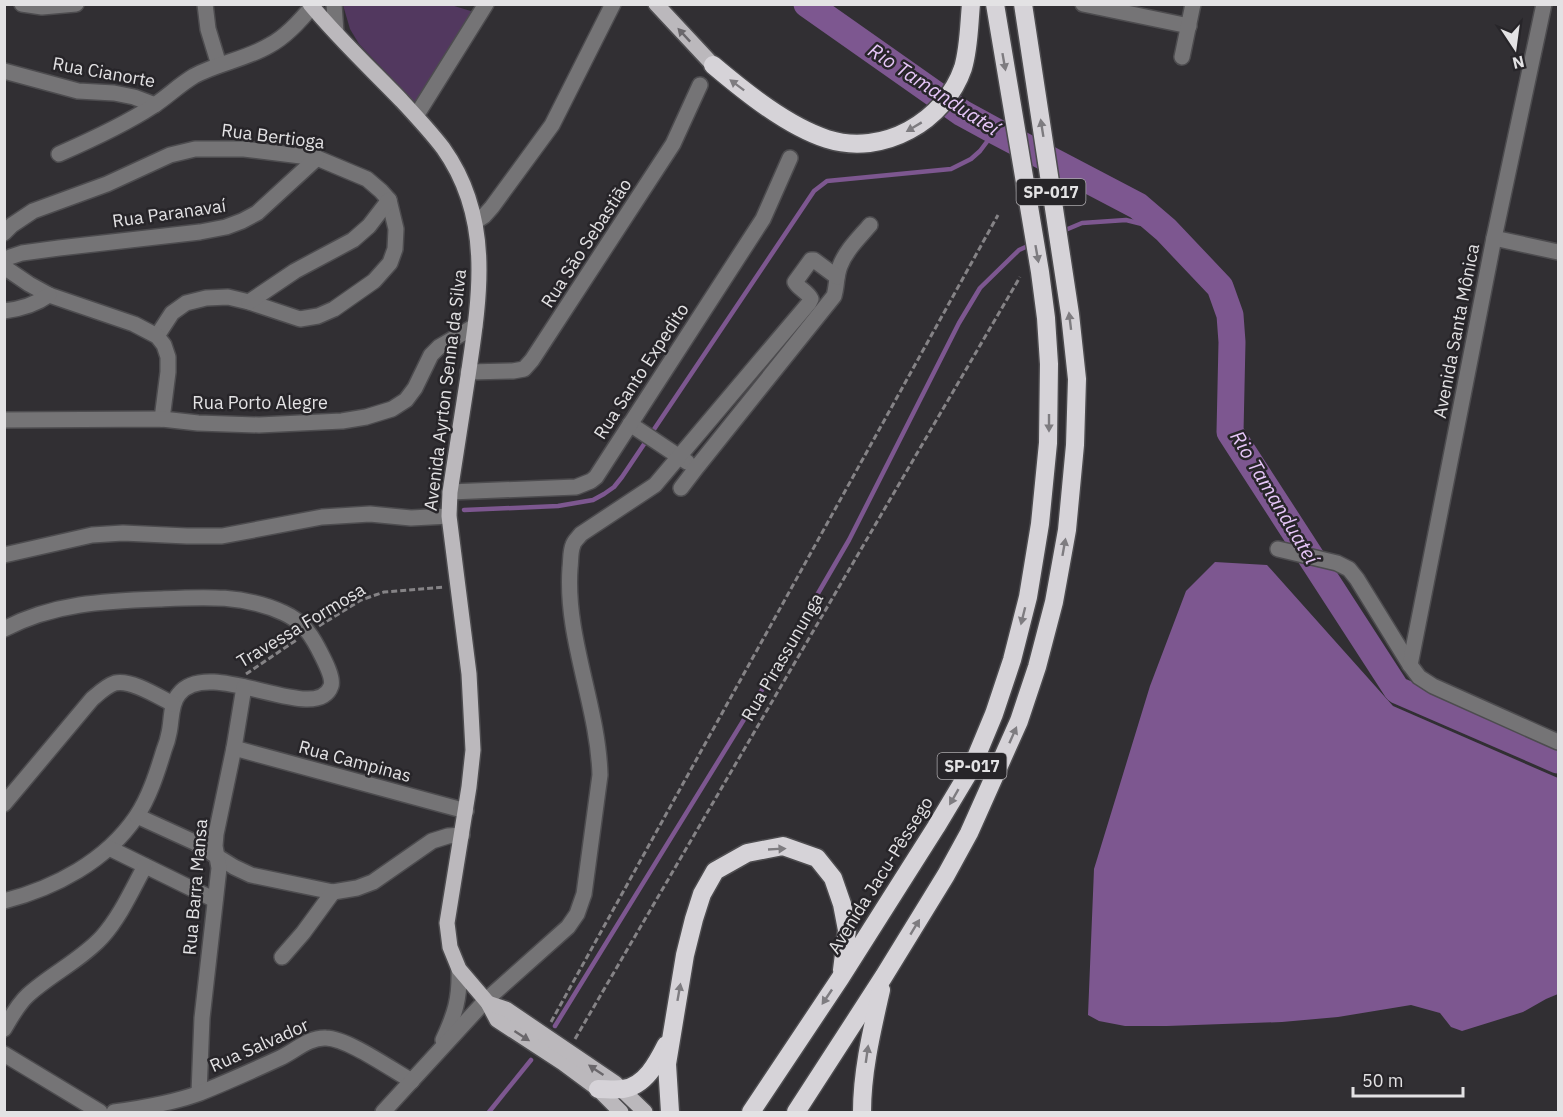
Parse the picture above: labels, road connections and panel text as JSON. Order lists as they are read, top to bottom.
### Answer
{
  "streets": {
    "highway": ["SP-017", "Avenida Jacu-Pêssego"],
    "main road": ["Avenida Ayrton Senna da Silva"],
    "street": [
      "Rua Cianorte",
      "Rua Bertioga",
      "Rua Paranavaí",
      "Rua São Sebastião",
      "Avenida Santa Mônica",
      "Rua Santo Expedito",
      "Rua Porto Alegre",
      "Rua Campinas",
      "Rua Barra Mansa",
      "Rua Salvador"
    ],
    "path": ["Travessa Formosa", "Rua Pirassununga"]
  },
  "crossings": [
    ["Rua Cianorte", "Avenida Ayrton Senna da Silva"],
    ["Rua Bertioga", "Rua Paranavaí"],
    ["Rua São Sebastião", "Avenida Ayrton Senna da Silva"],
    ["Rua Santo Expedito", "Avenida Ayrton Senna da Silva"],
    ["Avenida Ayrton Senna da Silva", "Rua Porto Alegre"],
    ["Avenida Ayrton Senna da Silva", "Travessa Formosa"],
    ["Avenida Ayrton Senna da Silva", "Rua Pirassununga"],
    ["Avenida Ayrton Senna da Silva", "Rua Campinas"],
    ["Travessa Formosa", "Rua Barra Mansa"],
    ["Rua Campinas", "Rua Barra Mansa"],
    ["Rua Barra Mansa", "Rua Salvador"]
  ],
  "water": ["Rio Tamanduateí"],
  "scale_bar": "50 m",
  "north": "bottom"
}
